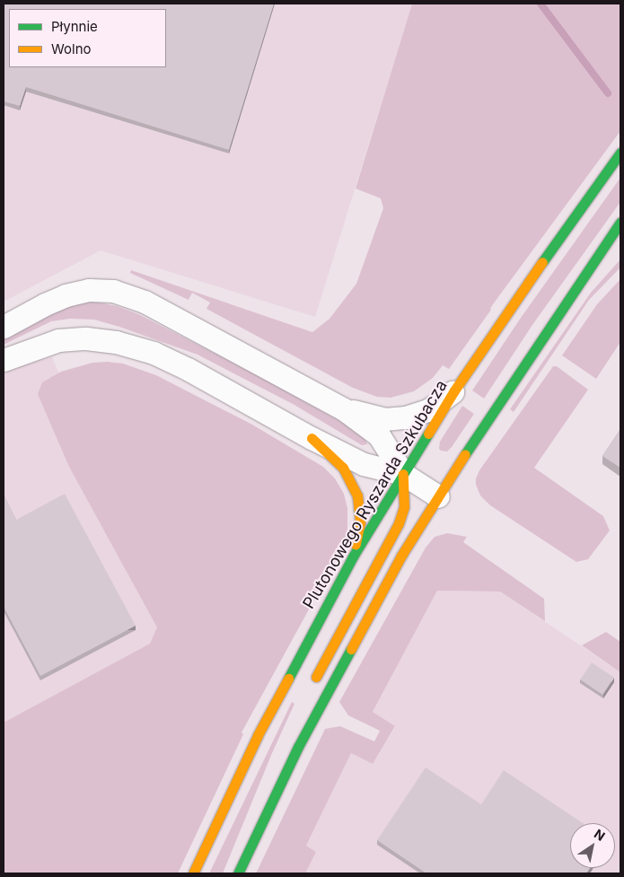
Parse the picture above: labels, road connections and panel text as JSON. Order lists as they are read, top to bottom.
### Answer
{
  "streets": {
    "street": ["Plutonowego Ryszarda Szkubacza"]
  },
  "legend": ["Płynnie", "Wolno"],
  "north": "top right"
}
